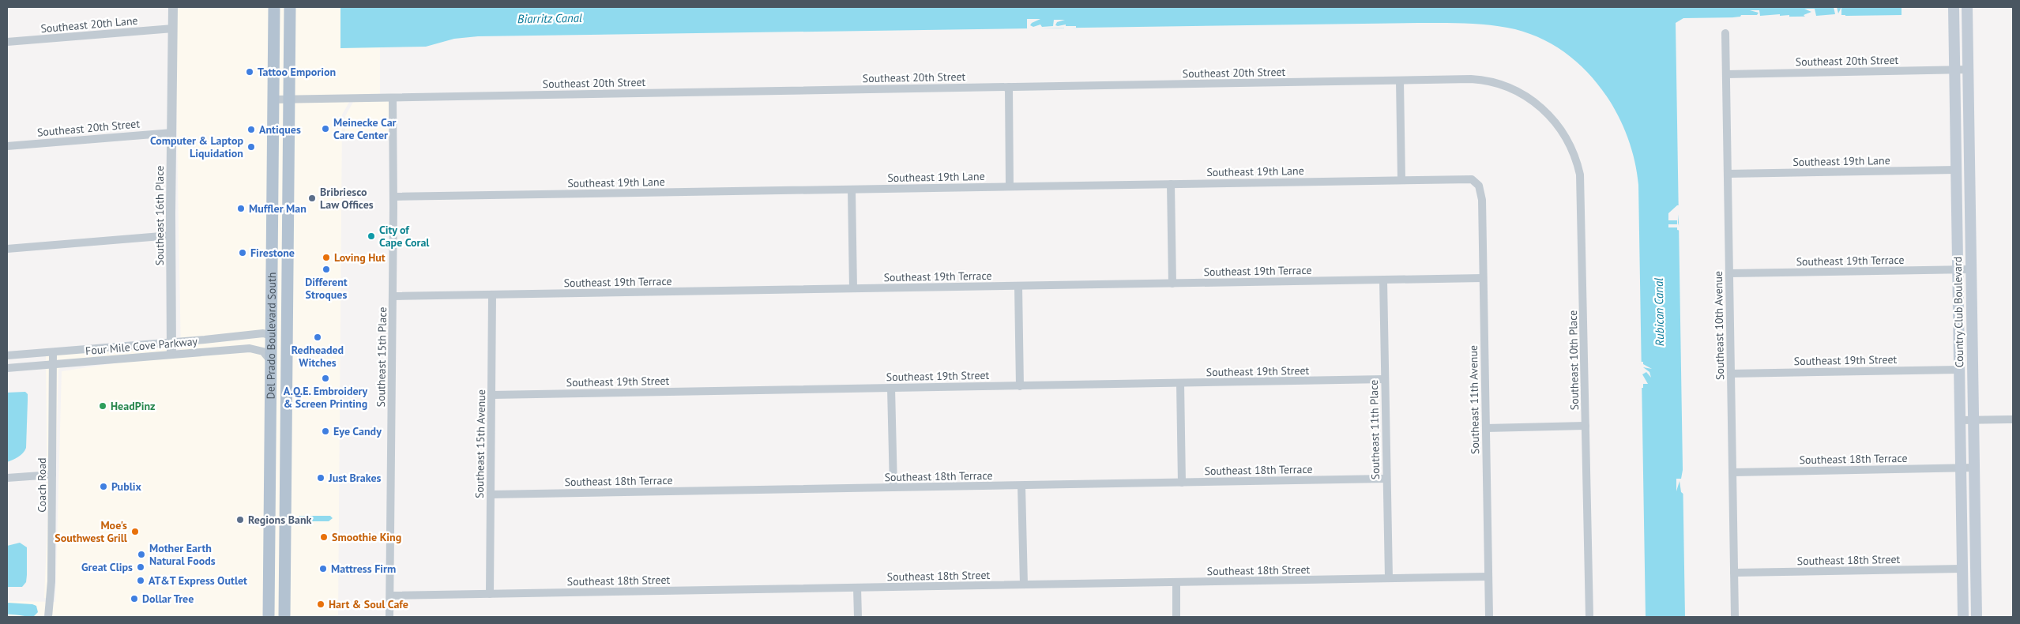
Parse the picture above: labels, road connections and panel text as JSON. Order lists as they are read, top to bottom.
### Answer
{
  "streets": {
    "main road": ["Country Club Boulevard", "Del Prado Boulevard South"],
    "street": [
      "Southeast 20th Lane",
      "Southeast 20th Street",
      "Southeast 19th Lane",
      "Southeast 16th Place",
      "Southeast 19th Terrace",
      "Southeast 10th Avenue",
      "Four Mile Cove Parkway",
      "Southeast 15th Place",
      "Southeast 10th Place",
      "Southeast 19th Street",
      "Southeast 11th Avenue",
      "Southeast 11th Place",
      "Southeast 15th Avenue",
      "Southeast 18th Terrace",
      "Coach Road",
      "Southeast 18th Street"
    ]
  },
  "crossings": [
    ["Southeast 20th Lane", "Southeast 16th Place"],
    ["Southeast 20th Street", "Southeast 16th Place"],
    ["Southeast 20th Street", "Country Club Boulevard"],
    ["Southeast 20th Street", "Southeast 10th Avenue"],
    ["Southeast 20th Street", "Del Prado Boulevard South"],
    ["Southeast 20th Street", "Southeast 15th Place"],
    ["Southeast 20th Street", "Southeast 10th Place"],
    ["Southeast 19th Lane", "Country Club Boulevard"],
    ["Southeast 19th Lane", "Southeast 10th Avenue"],
    ["Southeast 19th Lane", "Southeast 15th Place"],
    ["Southeast 19th Lane", "Southeast 11th Avenue"],
    ["Southeast 16th Place", "Four Mile Cove Parkway"],
    ["Southeast 19th Terrace", "Country Club Boulevard"],
    ["Southeast 19th Terrace", "Southeast 10th Avenue"],
    ["Southeast 19th Terrace", "Southeast 15th Place"],
    ["Southeast 19th Terrace", "Southeast 11th Avenue"],
    ["Southeast 19th Terrace", "Southeast 11th Place"],
    ["Southeast 19th Terrace", "Southeast 15th Avenue"],
    ["Country Club Boulevard", "Southeast 19th Street"],
    ["Country Club Boulevard", "Southeast 18th Terrace"],
    ["Country Club Boulevard", "Southeast 18th Street"],
    ["Southeast 10th Avenue", "Southeast 19th Street"],
    ["Southeast 10th Avenue", "Southeast 18th Terrace"],
    ["Southeast 10th Avenue", "Southeast 18th Street"],
    ["Del Prado Boulevard South", "Four Mile Cove Parkway"],
    ["Four Mile Cove Parkway", "Coach Road"],
    ["Southeast 15th Place", "Southeast 18th Street"],
    ["Southeast 19th Street", "Southeast 11th Place"],
    ["Southeast 19th Street", "Southeast 15th Avenue"],
    ["Southeast 11th Avenue", "Southeast 18th Street"],
    ["Southeast 11th Place", "Southeast 18th Terrace"],
    ["Southeast 11th Place", "Southeast 18th Street"],
    ["Southeast 15th Avenue", "Southeast 18th Terrace"],
    ["Southeast 15th Avenue", "Southeast 18th Street"]
  ],
  "water": ["Biarritz Canal", "Rubican Canal"],
  "places": [
    "Tattoo Emporion",
    "Meinecke Car Care Center",
    "Antiques",
    "Computer & Laptop Liquidation",
    "Bribriesco Law Offices",
    "Muffler Man",
    "City of Cape Coral",
    "Firestone",
    "Loving Hut",
    "Different Stroques",
    "Redheaded Witches",
    "A.Q.E. Embroidery & Screen Printing",
    "HeadPinz",
    "Eye Candy",
    "Just Brakes",
    "Publix",
    "Regions Bank",
    "Moe's Southwest Grill",
    "Smoothie King",
    "Mother Earth Natural Foods",
    "Great Clips",
    "Mattress Firm",
    "AT&T Express Outlet",
    "Dollar Tree",
    "Hart & Soul Cafe"
  ]
}
